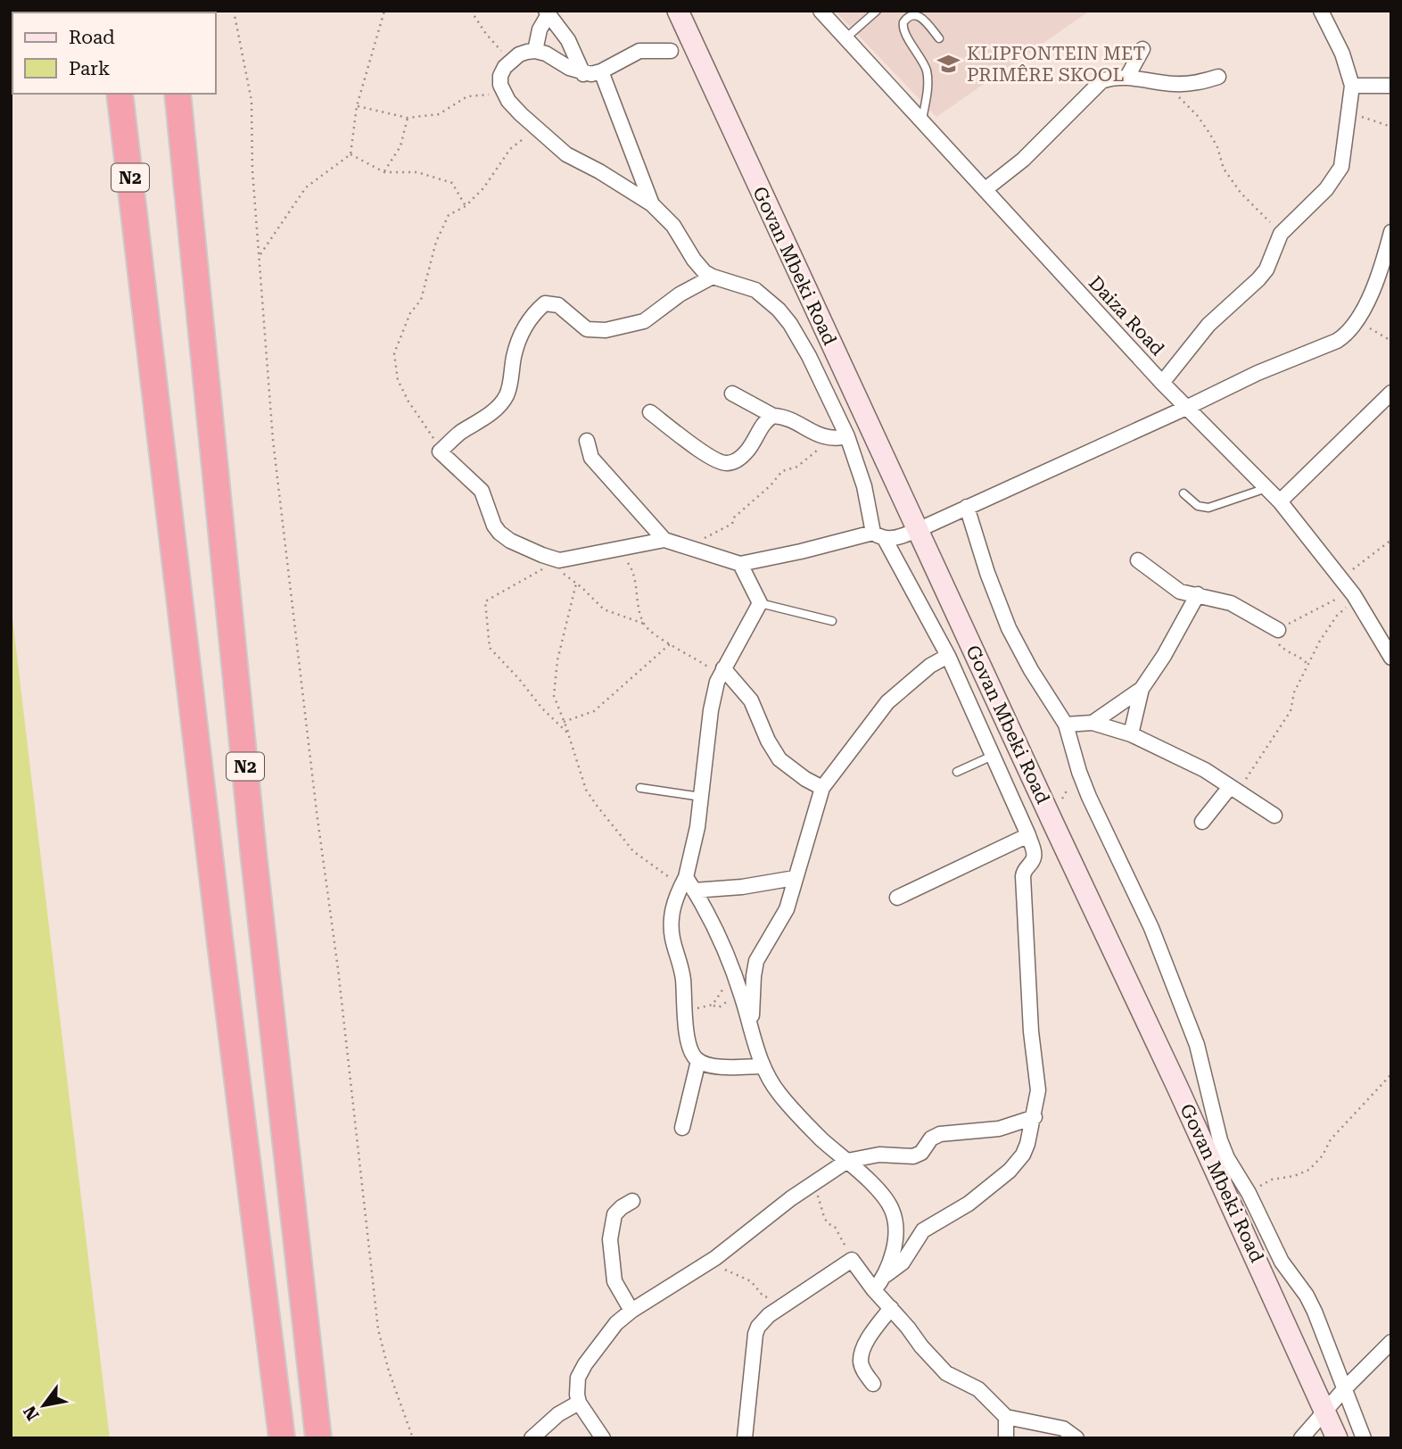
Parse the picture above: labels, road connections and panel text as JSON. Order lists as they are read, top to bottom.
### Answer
{
  "streets": {
    "highway": ["N2"],
    "main road": ["Govan Mbeki Road"],
    "street": ["Daiza Road"]
  },
  "places": {
    "school or university": ["KLIPFONTEIN MET PRIMÊRE SKOOL"]
  },
  "legend": ["Road", "Park"],
  "north": "bottom left"
}
